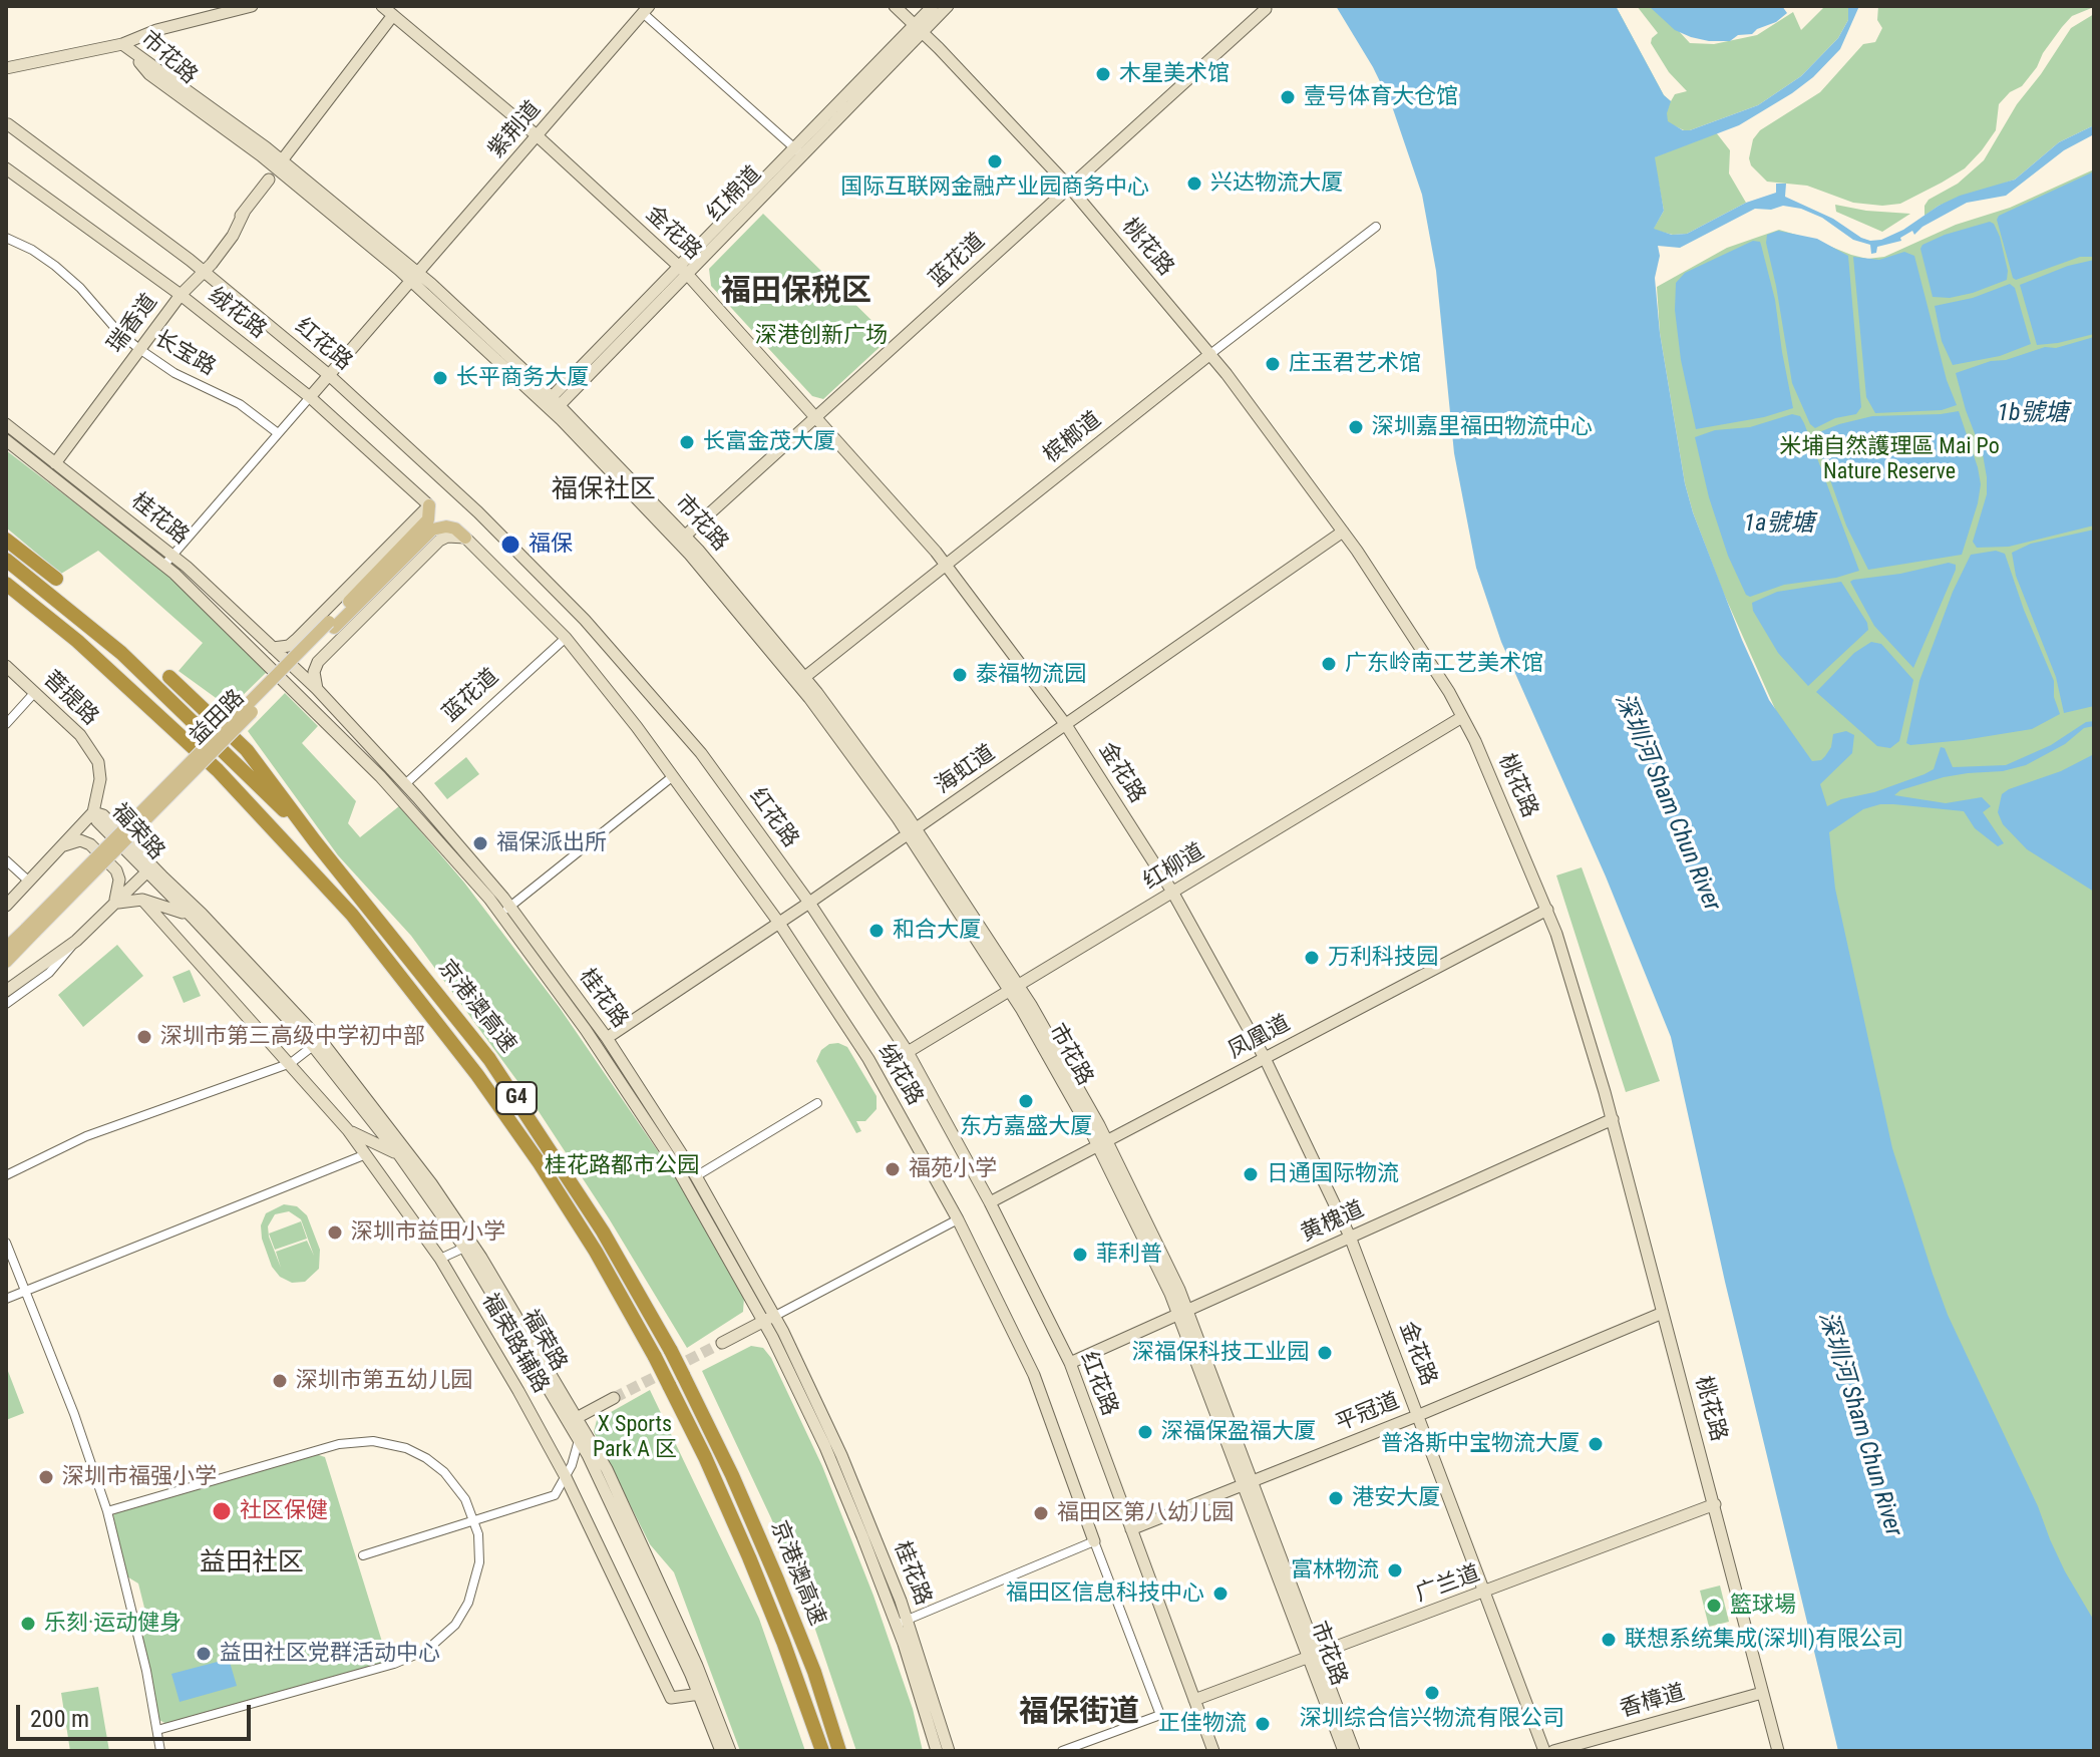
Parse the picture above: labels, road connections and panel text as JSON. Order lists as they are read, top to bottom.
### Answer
{
  "streets": {
    "highway": ["京港澳高速", "G4"],
    "main road": ["益田路"],
    "street": [
      "市花路",
      "紫荆道",
      "红棉道",
      "金花路",
      "桃花路",
      "蓝花道",
      "绒花路",
      "瑞香道",
      "红花路",
      "长宝路",
      "槟榔道",
      "桂花路",
      "菩提路",
      "海虹道",
      "福荣路",
      "红柳道",
      "凤凰道",
      "黄槐道",
      "福荣路辅路",
      "平冠道",
      "广兰道",
      "香樟道"
    ]
  },
  "crossings": [
    ["市花路", "紫荆道"],
    ["市花路", "红棉道"],
    ["市花路", "蓝花道"],
    ["市花路", "槟榔道"],
    ["市花路", "海虹道"],
    ["市花路", "红柳道"],
    ["市花路", "凤凰道"],
    ["市花路", "黄槐道"],
    ["市花路", "平冠道"],
    ["市花路", "广兰道"],
    ["紫荆道", "金花路"],
    ["紫荆道", "绒花路"],
    ["紫荆道", "红花路"],
    ["红棉道", "金花路"],
    ["红棉道", "桃花路"],
    ["金花路", "蓝花道"],
    ["金花路", "槟榔道"],
    ["金花路", "海虹道"],
    ["金花路", "红柳道"],
    ["金花路", "凤凰道"],
    ["金花路", "黄槐道"],
    ["金花路", "平冠道"],
    ["金花路", "广兰道"],
    ["桃花路", "蓝花道"],
    ["桃花路", "槟榔道"],
    ["桃花路", "海虹道"],
    ["桃花路", "红柳道"],
    ["桃花路", "凤凰道"],
    ["桃花路", "黄槐道"],
    ["桃花路", "平冠道"],
    ["桃花路", "广兰道"],
    ["桃花路", "香樟道"],
    ["蓝花道", "绒花路"],
    ["蓝花道", "桂花路"],
    ["绒花路", "瑞香道"],
    ["绒花路", "益田路"],
    ["绒花路", "海虹道"],
    ["瑞香道", "红花路"],
    ["瑞香道", "长宝路"],
    ["瑞香道", "桂花路"],
    ["红花路", "海虹道"],
    ["红花路", "红柳道"],
    ["红花路", "凤凰道"],
    ["红花路", "黄槐道"],
    ["红花路", "平冠道"],
    ["红花路", "广兰道"],
    ["桂花路", "海虹道"],
    ["菩提路", "福荣路"],
    ["福荣路", "福荣路辅路"],
    ["京港澳高速", "G4"]
  ],
  "districts": [
    "福田保税区",
    "福保社区",
    "益田社区",
    "福保街道"
  ],
  "water": ["1b號塘", "1a號塘", "深圳河 Sham Chun River"],
  "parks": [
    "深港创新广场",
    "米埔自然護理區 Mai Po Nature Reserve",
    "桂花路都市公园",
    "X Sports Park A 区"
  ],
  "places": [
    "木星美术馆",
    "壹号体育大仓馆",
    "国际互联网金融产业园商务中心",
    "兴达物流大厦",
    "庄玉君艺术馆",
    "长平商务大厦",
    "深圳嘉里福田物流中心",
    "长富金茂大厦",
    "福保",
    "广东岭南工艺美术馆",
    "泰福物流园",
    "福保派出所",
    "和合大厦",
    "万利科技园",
    "深圳市第三高级中学初中部",
    "东方嘉盛大厦",
    "福苑小学",
    "日通国际物流",
    "深圳市益田小学",
    "菲利普",
    "深福保科技工业园",
    "深圳市第五幼儿园",
    "深福保盈福大厦",
    "普洛斯中宝物流大厦",
    "深圳市福强小学",
    "港安大厦",
    "社区保健",
    "福田区第八幼儿园",
    "富林物流",
    "福田区信息科技中心",
    "籃球場",
    "乐刻·运动健身",
    "联想系统集成(深圳)有限公司",
    "益田社区党群活动中心",
    "深圳综合信兴物流有限公司",
    "正佳物流"
  ],
  "scale_bar": "200 m"
}
